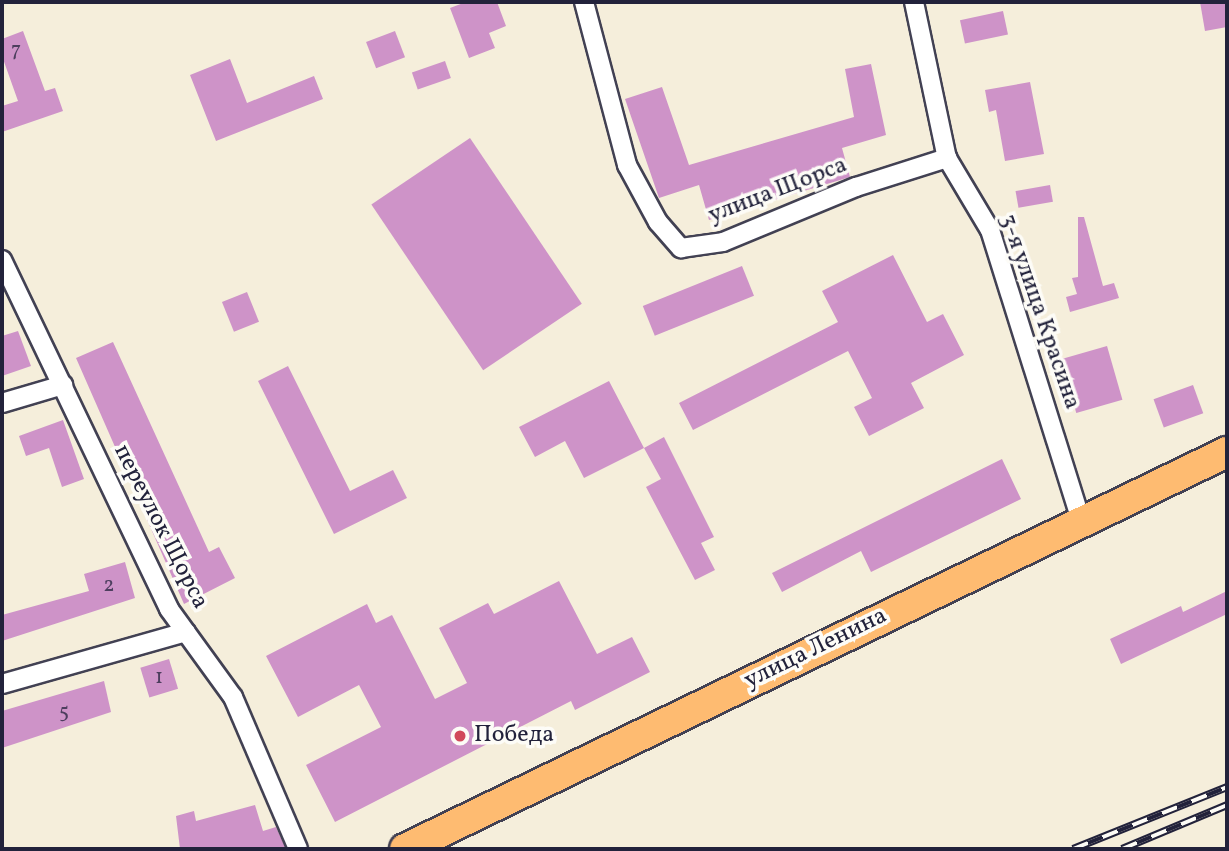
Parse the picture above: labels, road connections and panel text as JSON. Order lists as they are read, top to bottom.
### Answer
{
  "streets": {
    "main road": ["улица Ленина"],
    "street": ["улица Щорса", "3-я улица Красина", "переулок Щорса"]
  },
  "crossings": [
    ["улица Щорса", "3-я улица Красина"],
    ["3-я улица Красина", "улица Ленина"]
  ],
  "places": ["Победа"],
  "house_numbers": [
    "7",
    "2",
    "1",
    "5"
  ]
}
